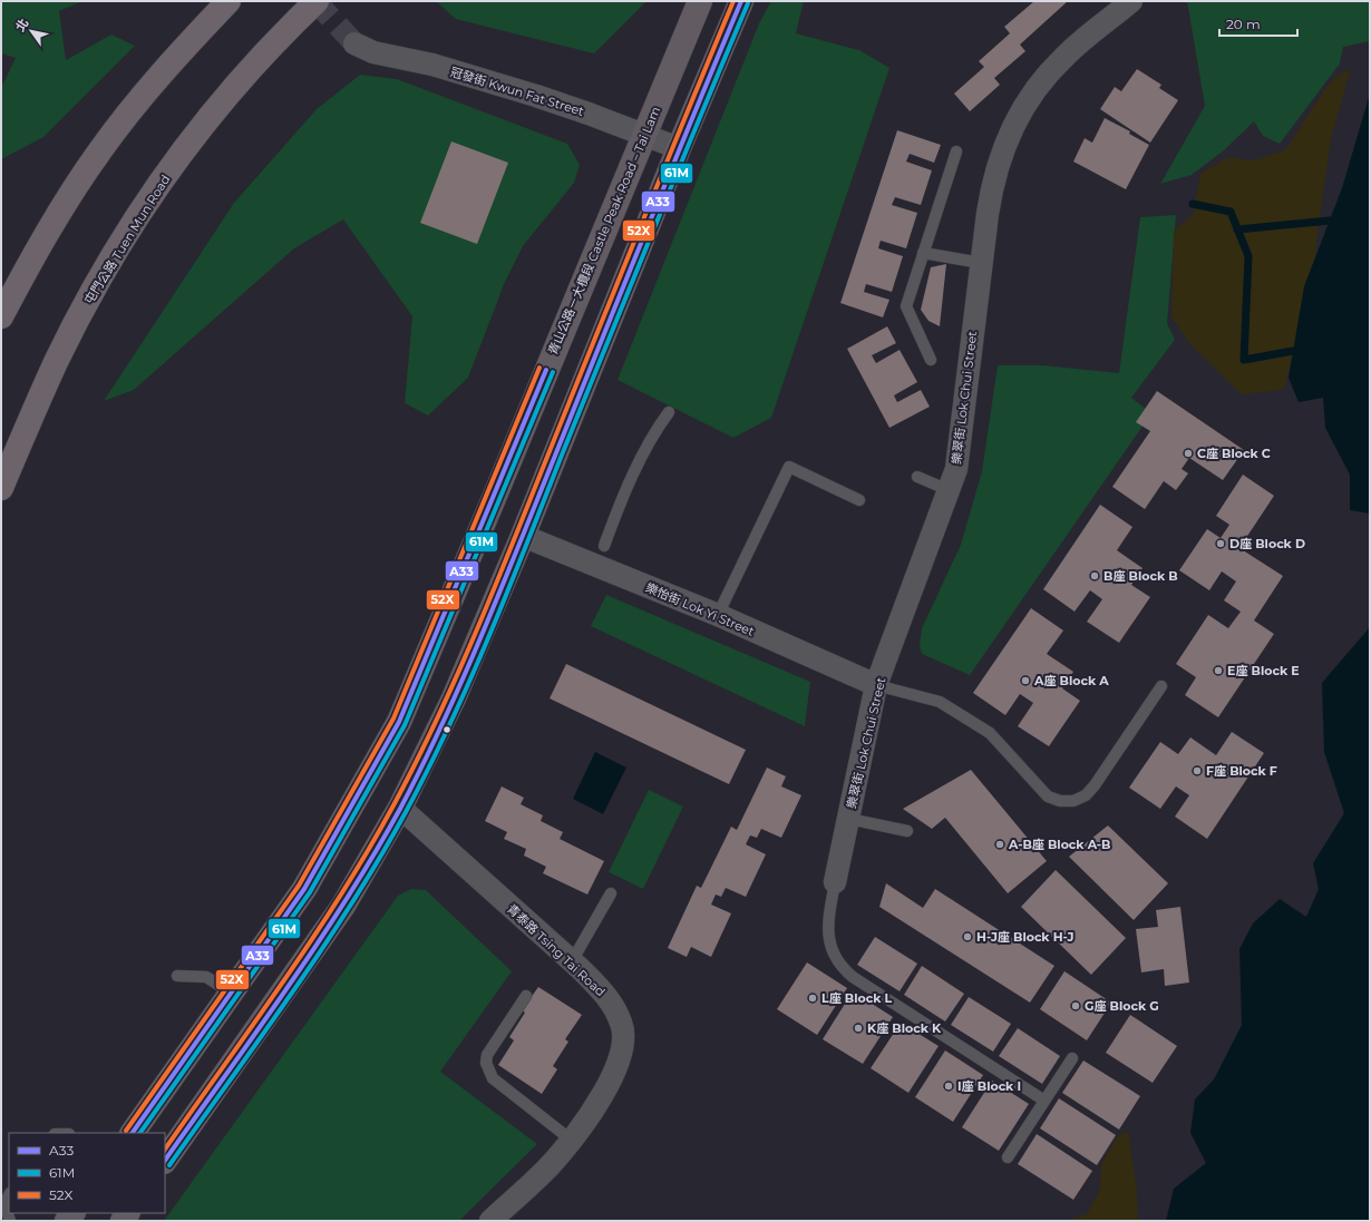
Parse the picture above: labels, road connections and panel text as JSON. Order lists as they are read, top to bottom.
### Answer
{
  "streets": {
    "highway": ["屯門公路 Tuen Mun Road"],
    "main road": ["青山公路－大欖段 Castle Peak Road – Tai Lam"],
    "street": [
      "冠發街 Kwun Fat Street",
      "樂翠街 Lok Chui Street",
      "樂怡街 Lok Yi Street",
      "青泰路 Tsing Tai Road"
    ]
  },
  "crossings": [
    ["冠發街 Kwun Fat Street", "青山公路－大欖段 Castle Peak Road – Tai Lam"],
    ["樂翠街 Lok Chui Street", "樂怡街 Lok Yi Street"]
  ],
  "places": [
    "C座 Block C",
    "D座 Block D",
    "B座 Block B",
    "E座 Block E",
    "A座 Block A",
    "F座 Block F",
    "A-B座 Block A-B",
    "H-J座 Block H-J",
    "L座 Block L",
    "G座 Block G",
    "K座 Block K",
    "I座 Block I"
  ],
  "lines": ["transit line A33", "transit line 52X", "transit line 61M"],
  "legend": ["A33", "61M", "52X"],
  "scale_bar": "20 m",
  "north": "top left"
}
